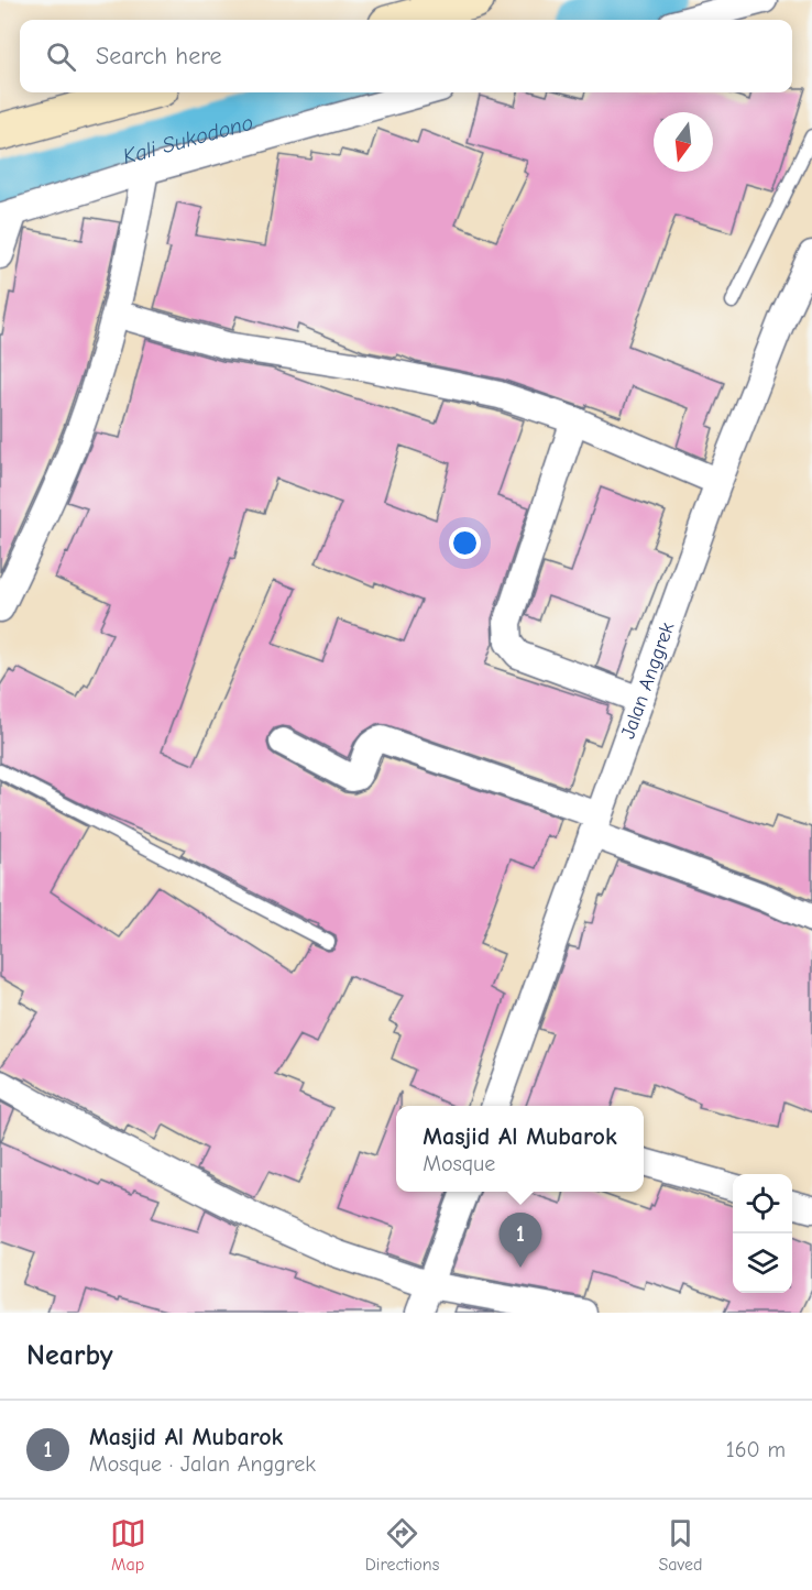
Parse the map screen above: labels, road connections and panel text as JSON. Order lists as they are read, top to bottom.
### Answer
{
  "streets": {
    "street": ["Jalan Anggrek"]
  },
  "water": ["Kali Sukodono"],
  "north": "bottom",
  "page": {
    "search": "Search here",
    "popup": ["Masjid Al Mubarok", "Mosque"],
    "pins": "1",
    "heading": "Nearby",
    "list": [
      {
        "mark": "1",
        "name": "Masjid Al Mubarok",
        "note": "Mosque · Jalan Anggrek",
        "value": "160 m"
      }
    ],
    "nav": ["Map", "Directions", "Saved"]
  }
}
